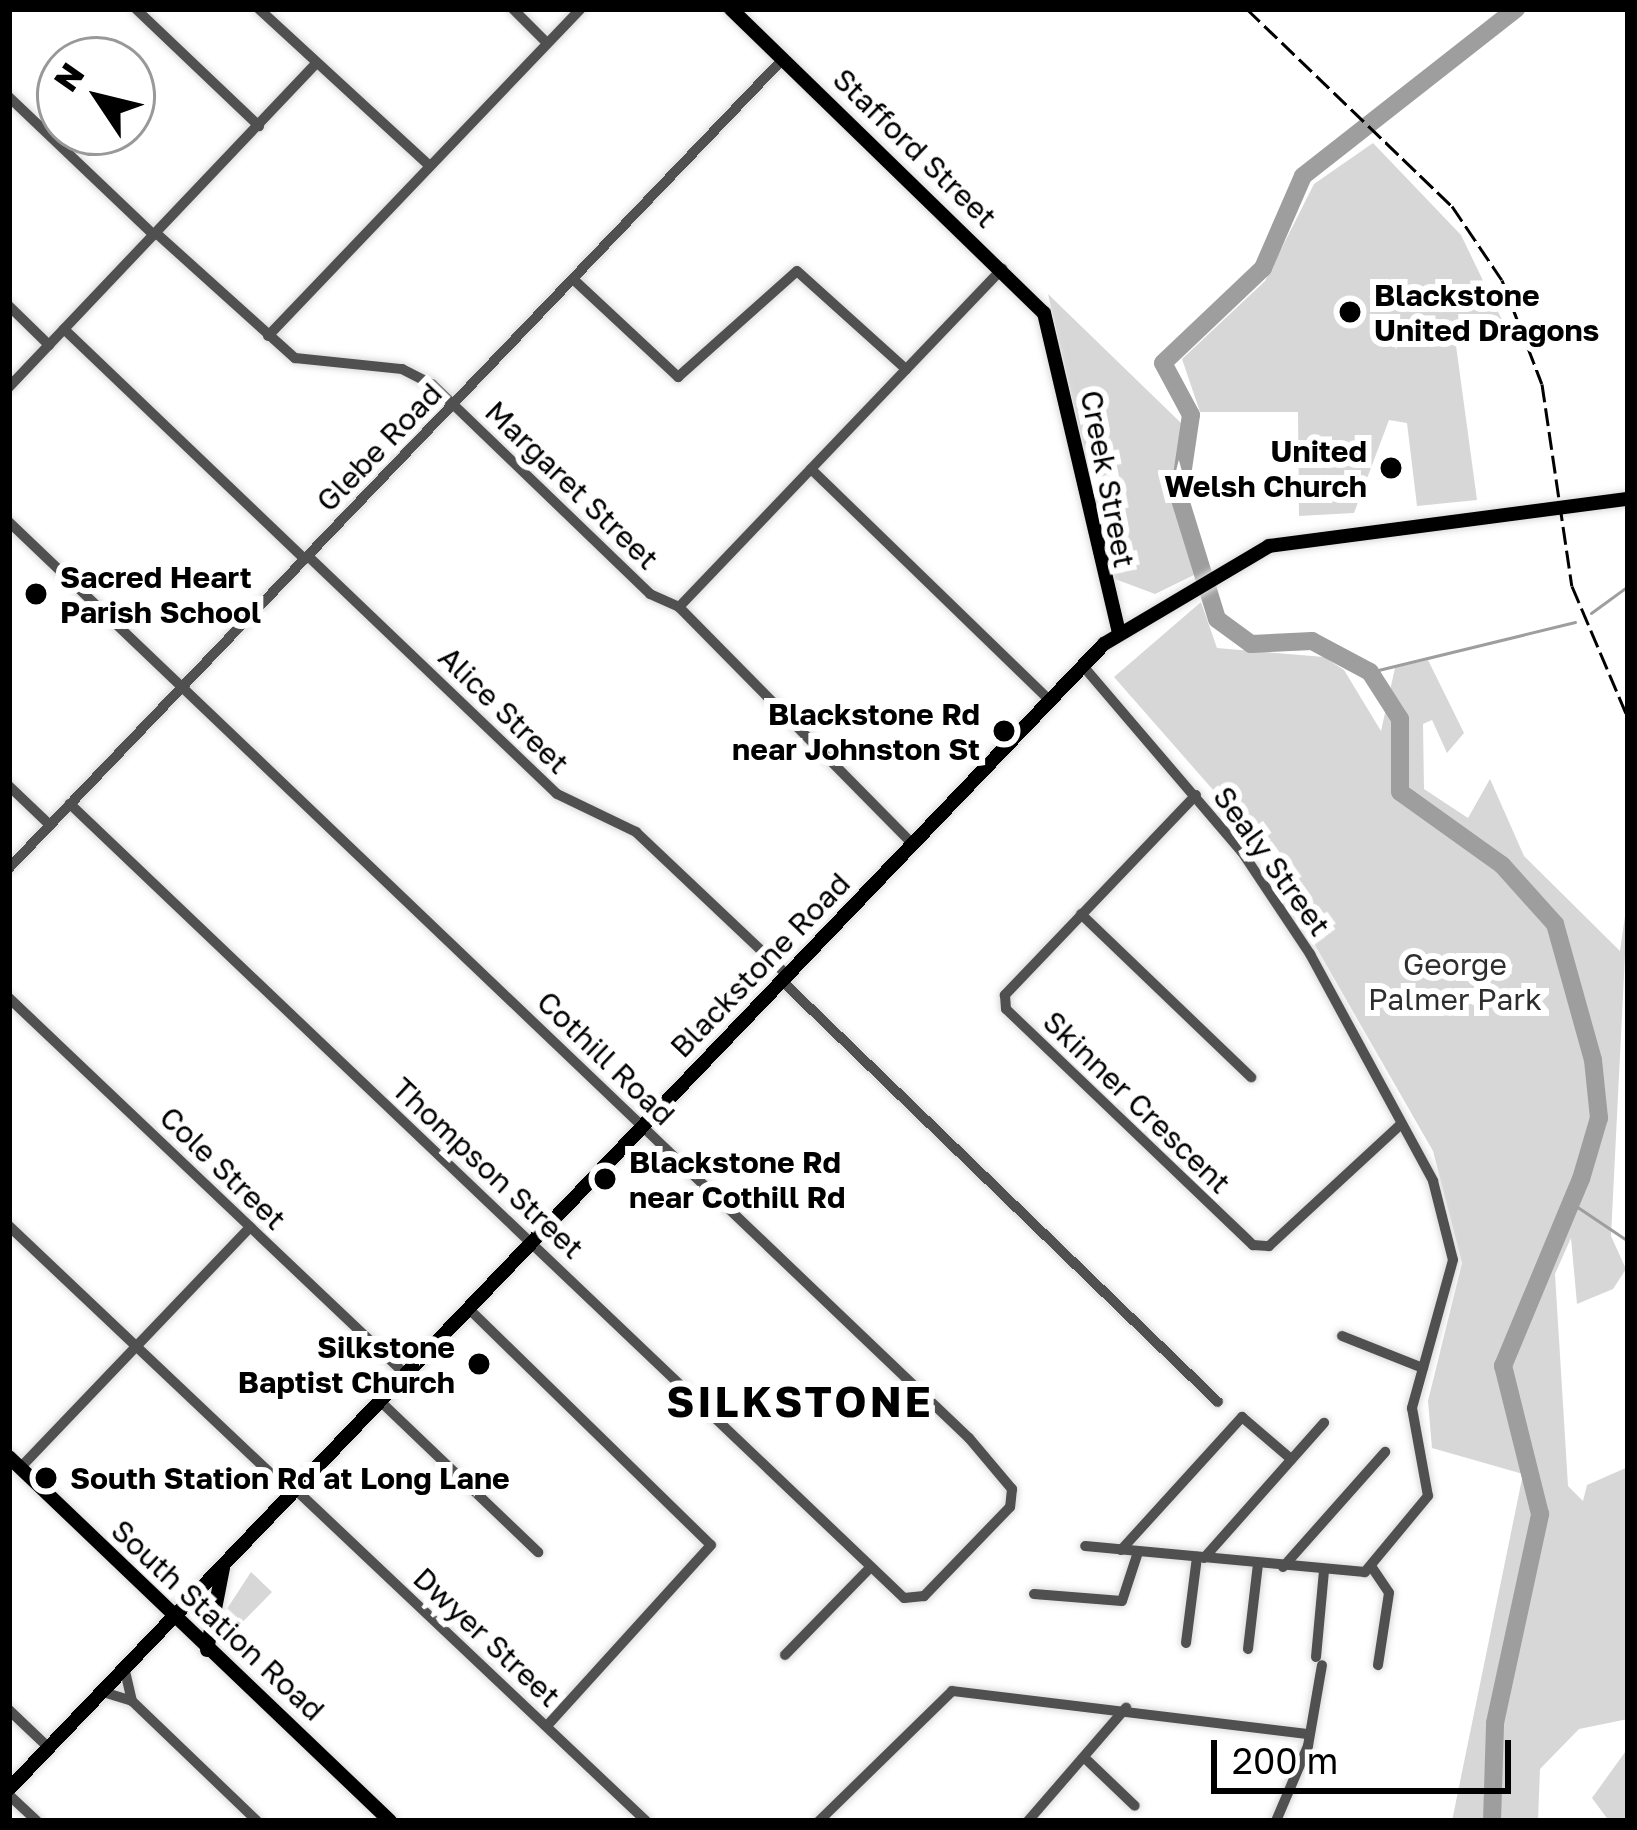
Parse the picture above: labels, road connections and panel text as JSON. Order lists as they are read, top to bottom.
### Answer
{
  "streets": {
    "main road": [
      "Stafford Street",
      "Creek Street",
      "Blackstone Road",
      "South Station Road"
    ],
    "street": [
      "Glebe Road",
      "Margaret Street",
      "Alice Street",
      "Sealy Street",
      "Cothill Road",
      "Skinner Crescent",
      "Cole Street",
      "Thompson Street",
      "Dwyer Street"
    ]
  },
  "crossings": [
    ["Stafford Street", "Glebe Road"],
    ["Stafford Street", "Creek Street"],
    ["Glebe Road", "Margaret Street"],
    ["Glebe Road", "Alice Street"],
    ["Glebe Road", "Cothill Road"],
    ["Glebe Road", "Thompson Street"],
    ["Creek Street", "Blackstone Road"],
    ["Margaret Street", "Blackstone Road"],
    ["Alice Street", "Blackstone Road"],
    ["Sealy Street", "Blackstone Road"],
    ["Sealy Street", "Skinner Crescent"],
    ["Blackstone Road", "Cothill Road"],
    ["Blackstone Road", "Cole Street"],
    ["Blackstone Road", "Thompson Street"],
    ["Blackstone Road", "South Station Road"],
    ["Blackstone Road", "Dwyer Street"],
    ["Cothill Road", "Thompson Street"]
  ],
  "districts": ["SILKSTONE"],
  "parks": ["George Palmer Park"],
  "places": [
    "Blackstone United Dragons",
    "United Welsh Church",
    "Sacred Heart Parish School",
    "Blackstone Rd near Johnston St",
    "Blackstone Rd near Cothill Rd",
    "Silkstone Baptist Church",
    "South Station Rd at Long Lane"
  ],
  "scale_bar": "200 m",
  "north": "top left"
}
